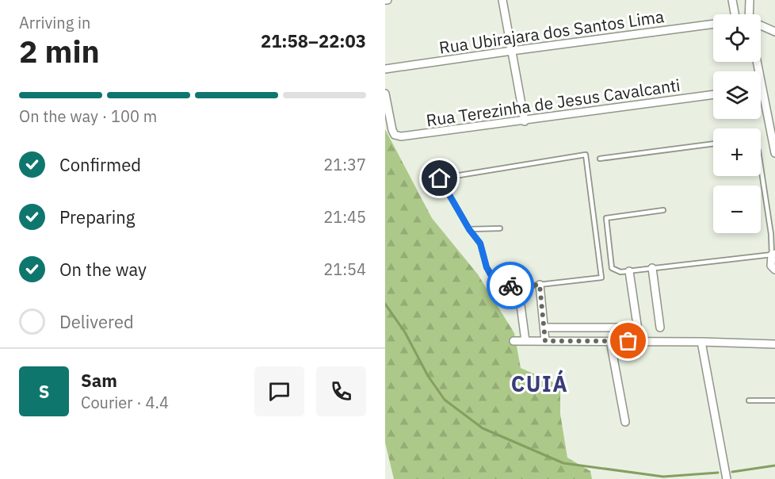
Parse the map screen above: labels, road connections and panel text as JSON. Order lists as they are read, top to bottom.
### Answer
{
  "streets": {
    "street": ["Rua Ubirajara dos Santos Lima", "Rua Terezinha de Jesus Cavalcanti"]
  },
  "districts": ["CUIÁ"],
  "page": {
    "heading": ["2 min", "Arriving in", "21:58–22:03"],
    "panel": ["Sam", "Courier · 4.4"],
    "map_buttons": ["+", "−"],
    "bar": "On the way · 100 m",
    "list": [
      ["Confirmed", "21:37"],
      ["Preparing", "21:45"],
      ["On the way", "21:54"],
      "Delivered"
    ],
    "round": "S"
  }
}
